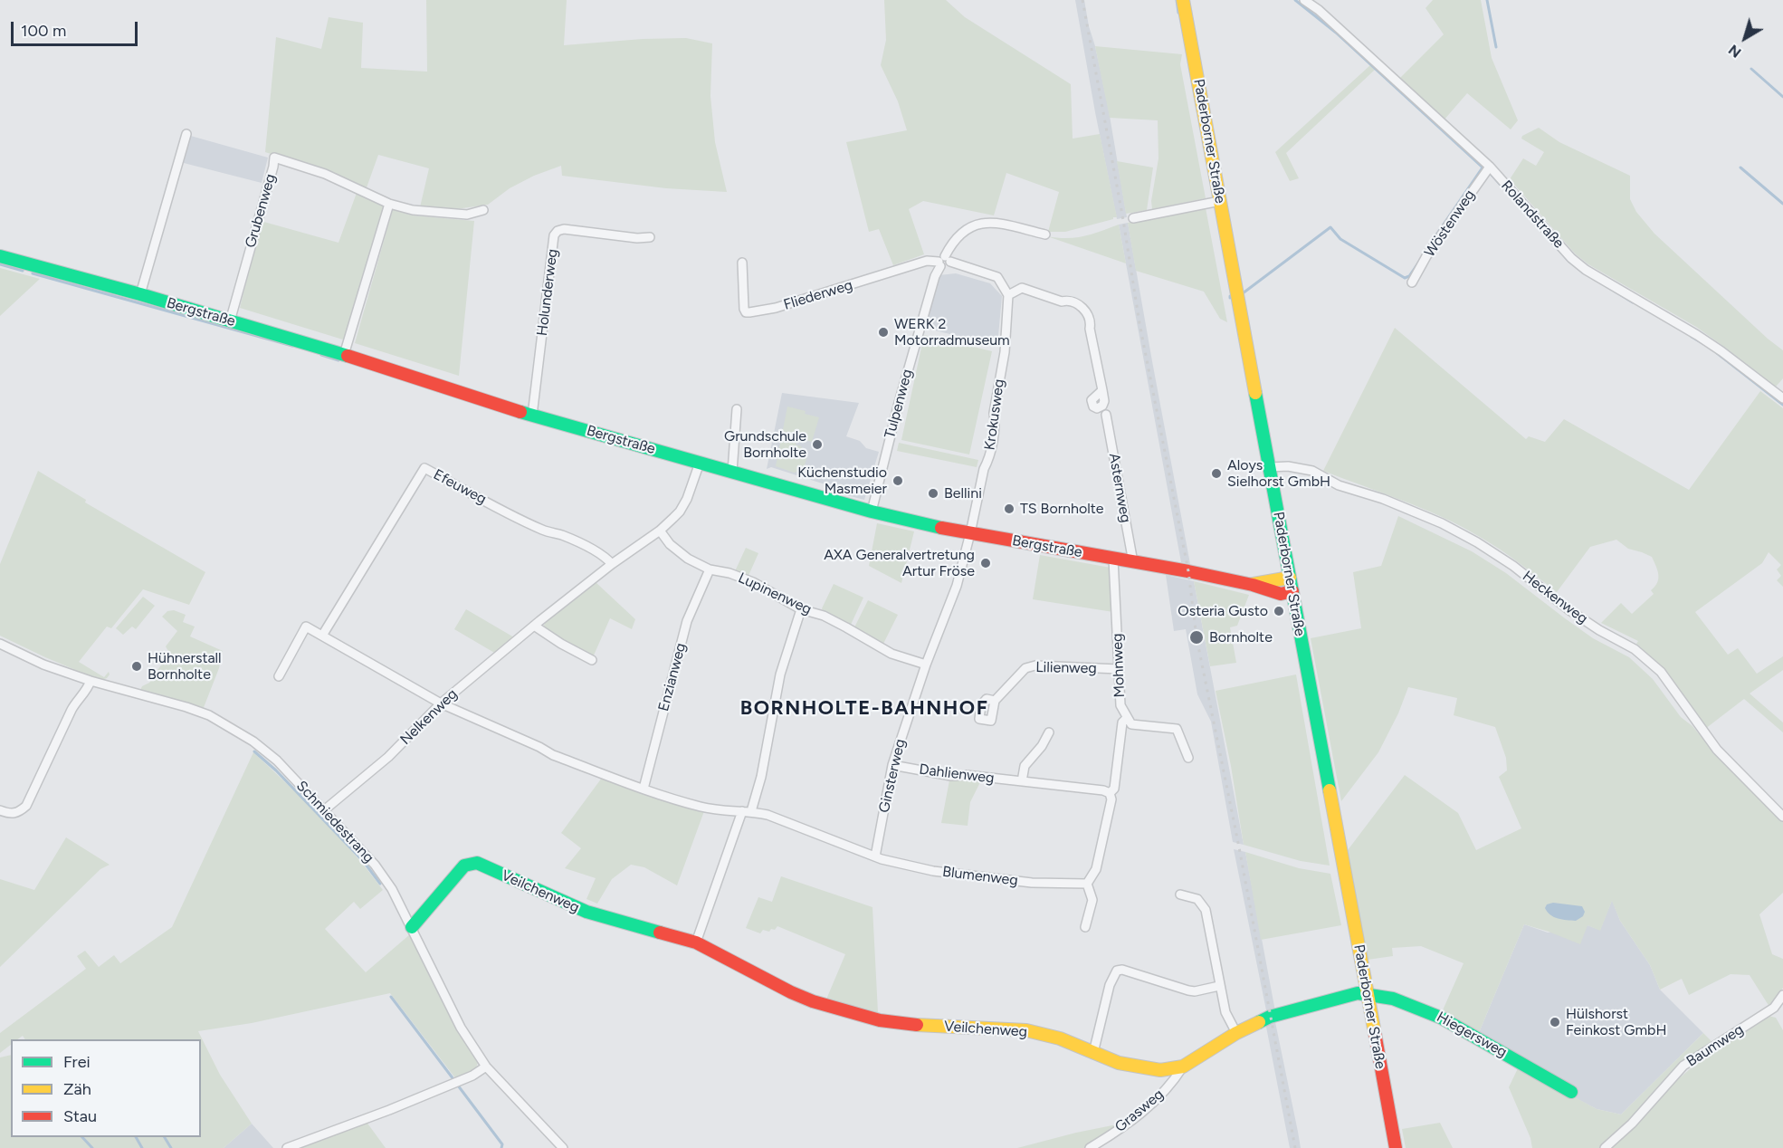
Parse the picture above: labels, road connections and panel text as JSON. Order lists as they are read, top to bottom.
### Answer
{
  "streets": {
    "street": [
      "Paderborner Straße",
      "Grubenweg",
      "Rolandstraße",
      "Wöstenweg",
      "Holunderweg",
      "Fliederweg",
      "Bergstraße",
      "Tulpenweg",
      "Krokusweg",
      "Efeuweg",
      "Asternweg",
      "Lupinenweg",
      "Heckenweg",
      "Mohnweg",
      "Lilienweg",
      "Enzianweg",
      "Nelkenweg",
      "Dahlienweg",
      "Ginsterweg",
      "Schmiedestrang",
      "Blumenweg",
      "Veilchenweg",
      "Hiegersweg",
      "Baumweg",
      "Grasweg"
    ]
  },
  "crossings": [
    ["Paderborner Straße", "Bergstraße"],
    ["Paderborner Straße", "Heckenweg"],
    ["Paderborner Straße", "Veilchenweg"],
    ["Paderborner Straße", "Hiegersweg"],
    ["Grubenweg", "Bergstraße"],
    ["Rolandstraße", "Wöstenweg"],
    ["Holunderweg", "Bergstraße"],
    ["Fliederweg", "Tulpenweg"],
    ["Bergstraße", "Tulpenweg"],
    ["Bergstraße", "Krokusweg"],
    ["Bergstraße", "Asternweg"],
    ["Bergstraße", "Mohnweg"],
    ["Bergstraße", "Nelkenweg"],
    ["Bergstraße", "Ginsterweg"],
    ["Krokusweg", "Ginsterweg"],
    ["Efeuweg", "Nelkenweg"],
    ["Lupinenweg", "Enzianweg"],
    ["Lupinenweg", "Nelkenweg"],
    ["Lupinenweg", "Ginsterweg"],
    ["Mohnweg", "Lilienweg"],
    ["Nelkenweg", "Schmiedestrang"],
    ["Dahlienweg", "Ginsterweg"],
    ["Ginsterweg", "Blumenweg"],
    ["Schmiedestrang", "Veilchenweg"],
    ["Veilchenweg", "Hiegersweg"],
    ["Veilchenweg", "Grasweg"]
  ],
  "districts": ["BORNHOLTE-BAHNHOF"],
  "places": [
    "WERK 2 Motorradmuseum",
    "Grundschule Bornholte",
    "Aloys Sielhorst GmbH",
    "Küchenstudio Masmeier",
    "Bellini",
    "TS Bornholte",
    "AXA Generalvertretung Artur Fröse",
    "Osteria Gusto",
    "Bornholte",
    "Hühnerstall Bornholte",
    "Hülshorst Feinkost GmbH"
  ],
  "legend": ["Frei", "Zäh", "Stau"],
  "scale_bar": "100 m",
  "north": "bottom left"
}
